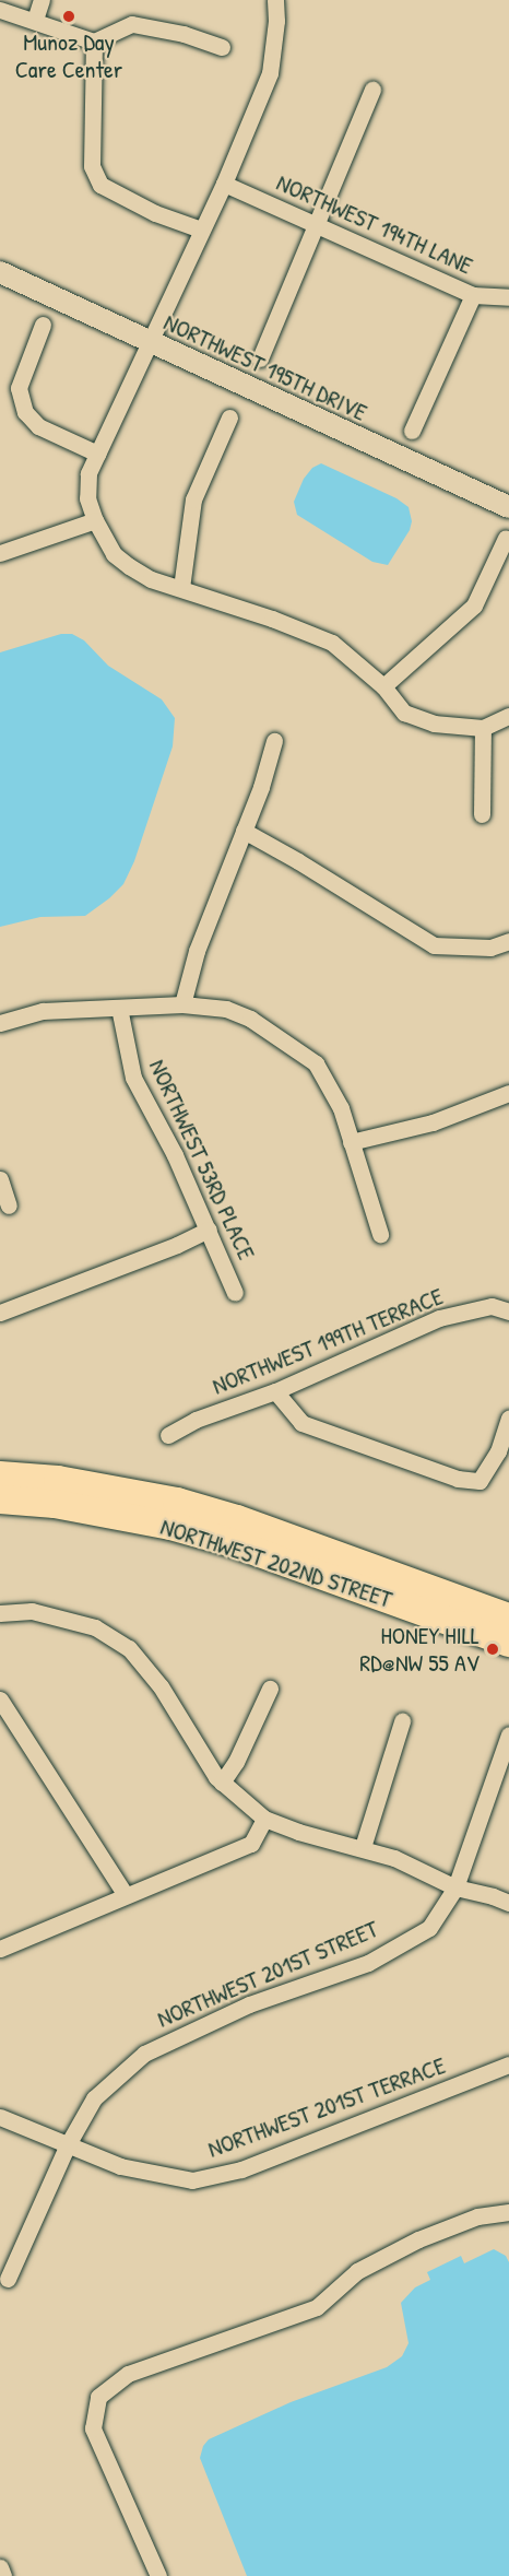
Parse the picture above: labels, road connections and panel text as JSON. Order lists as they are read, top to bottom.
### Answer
{
  "streets": {
    "main road": ["NORTHWEST 202ND STREET"],
    "street": [
      "NORTHWEST 194TH LANE",
      "NORTHWEST 195TH DRIVE",
      "NORTHWEST 53RD PLACE",
      "NORTHWEST 199TH TERRACE",
      "NORTHWEST 201ST STREET",
      "NORTHWEST 201ST TERRACE"
    ]
  },
  "crossings": [
    ["NORTHWEST 201ST STREET", "NORTHWEST 201ST TERRACE"]
  ],
  "places": ["Munoz Day Care Center", "HONEY HILL RD@NW 55 AV"]
}
